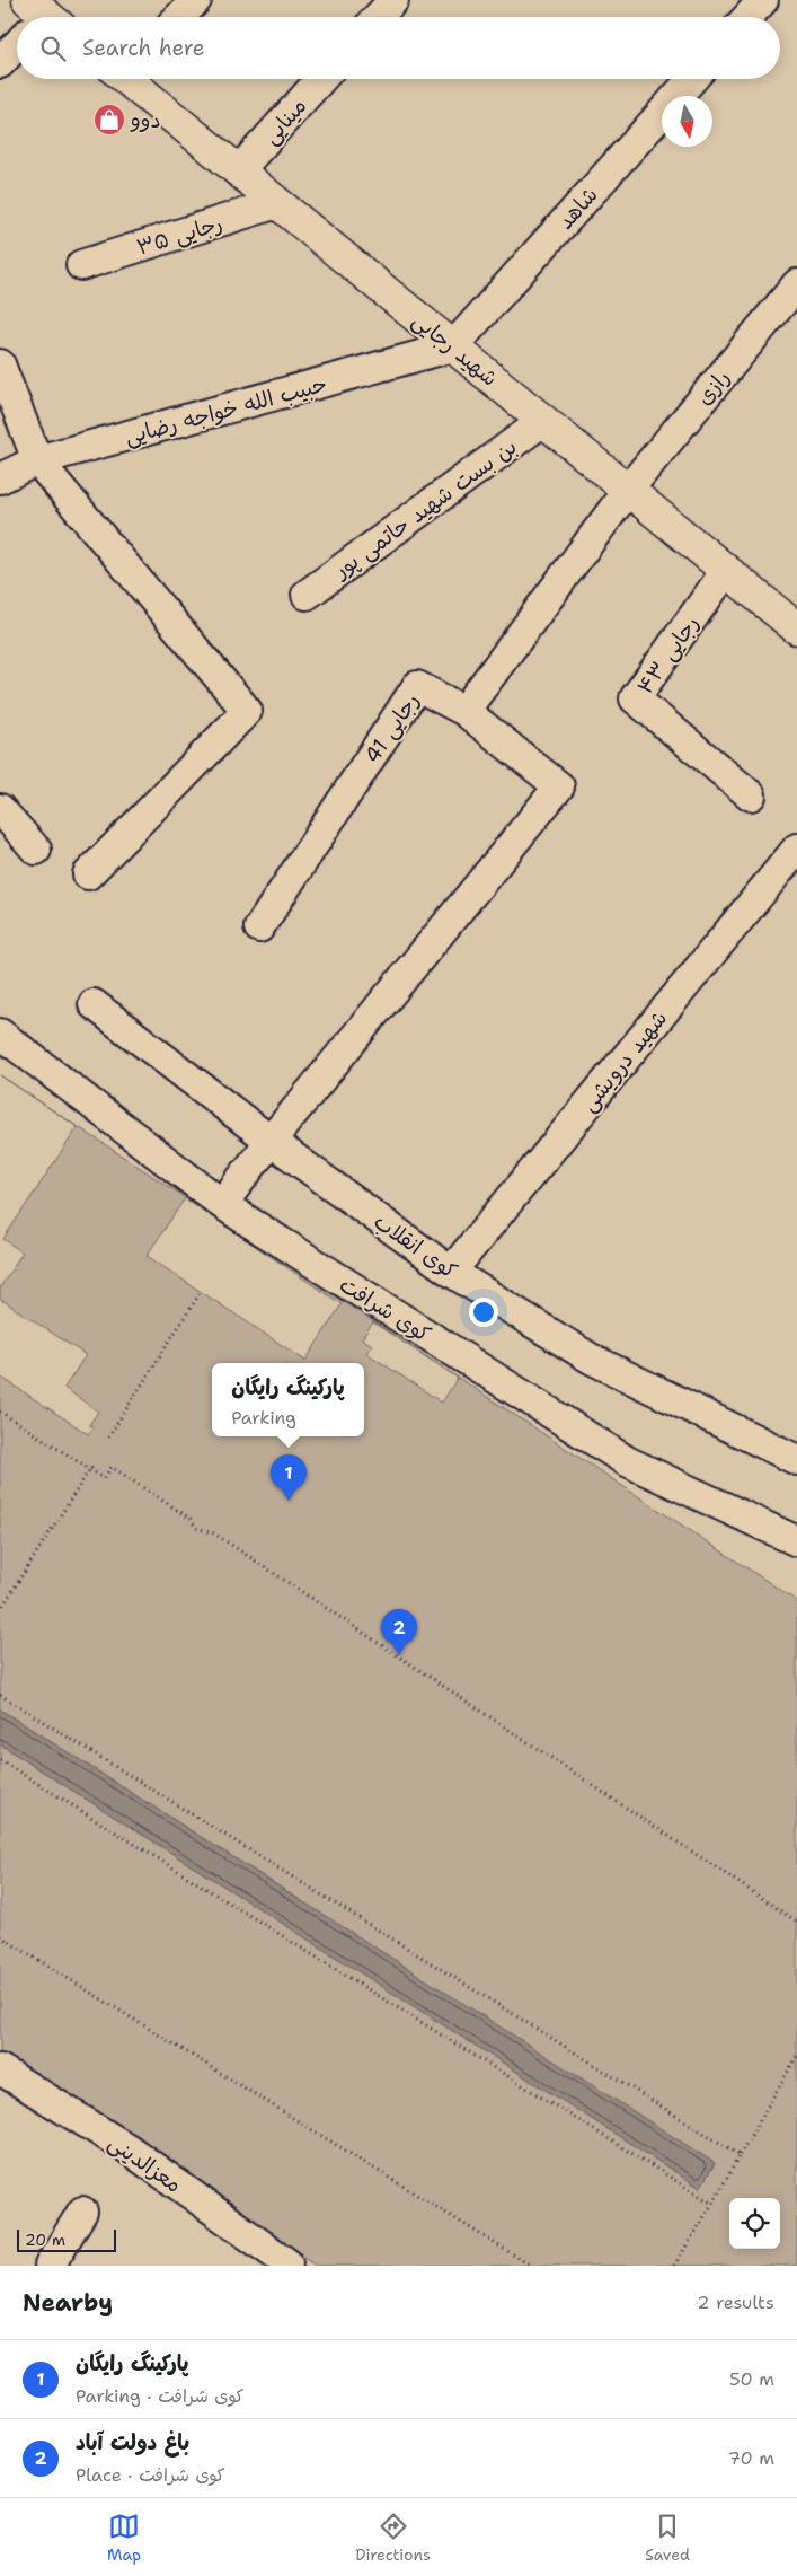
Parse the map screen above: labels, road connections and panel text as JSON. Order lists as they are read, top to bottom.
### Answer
{
  "streets": {
    "main road": ["شهید رجایی"],
    "street": [
      "مینایی",
      "شاهد",
      "رجایی ۳۵",
      "رازی",
      "حبیب الله خواجه رضایی",
      "بن بست شهید حاتمی پور",
      "رجایی ۴۳",
      "رجایی 41",
      "شهید درویشی",
      "کوی انقلاب",
      "کوی شرافت",
      "معزالدینی"
    ]
  },
  "crossings": [
    ["مینایی", "شهید رجایی"],
    ["شاهد", "شهید رجایی"],
    ["شاهد", "حبیب الله خواجه رضایی"],
    ["رجایی ۳۵", "شهید رجایی"],
    ["شهید رجایی", "رازی"],
    ["شهید رجایی", "حبیب الله خواجه رضایی"],
    ["شهید رجایی", "بن بست شهید حاتمی پور"],
    ["شهید رجایی", "رجایی ۴۳"],
    ["شهید درویشی", "کوی انقلاب"]
  ],
  "places": {
    "shop": ["دوو"]
  },
  "scale_bar": "20 m",
  "north": "bottom",
  "page": {
    "search": "Search here",
    "popup": ["پارکینگ رایگان", "Parking"],
    "pins": ["1", "2"],
    "scale": "20 m",
    "heading": ["Nearby", "2 results"],
    "list": [
      {
        "mark": "1",
        "name": "پارکینگ رایگان",
        "note": "Parking · کوی شرافت",
        "value": "50 m"
      },
      {
        "mark": "2",
        "name": "باغ دولت آباد",
        "note": "Place · کوی شرافت",
        "value": "70 m"
      }
    ],
    "nav": ["Map", "Directions", "Saved"]
  }
}
